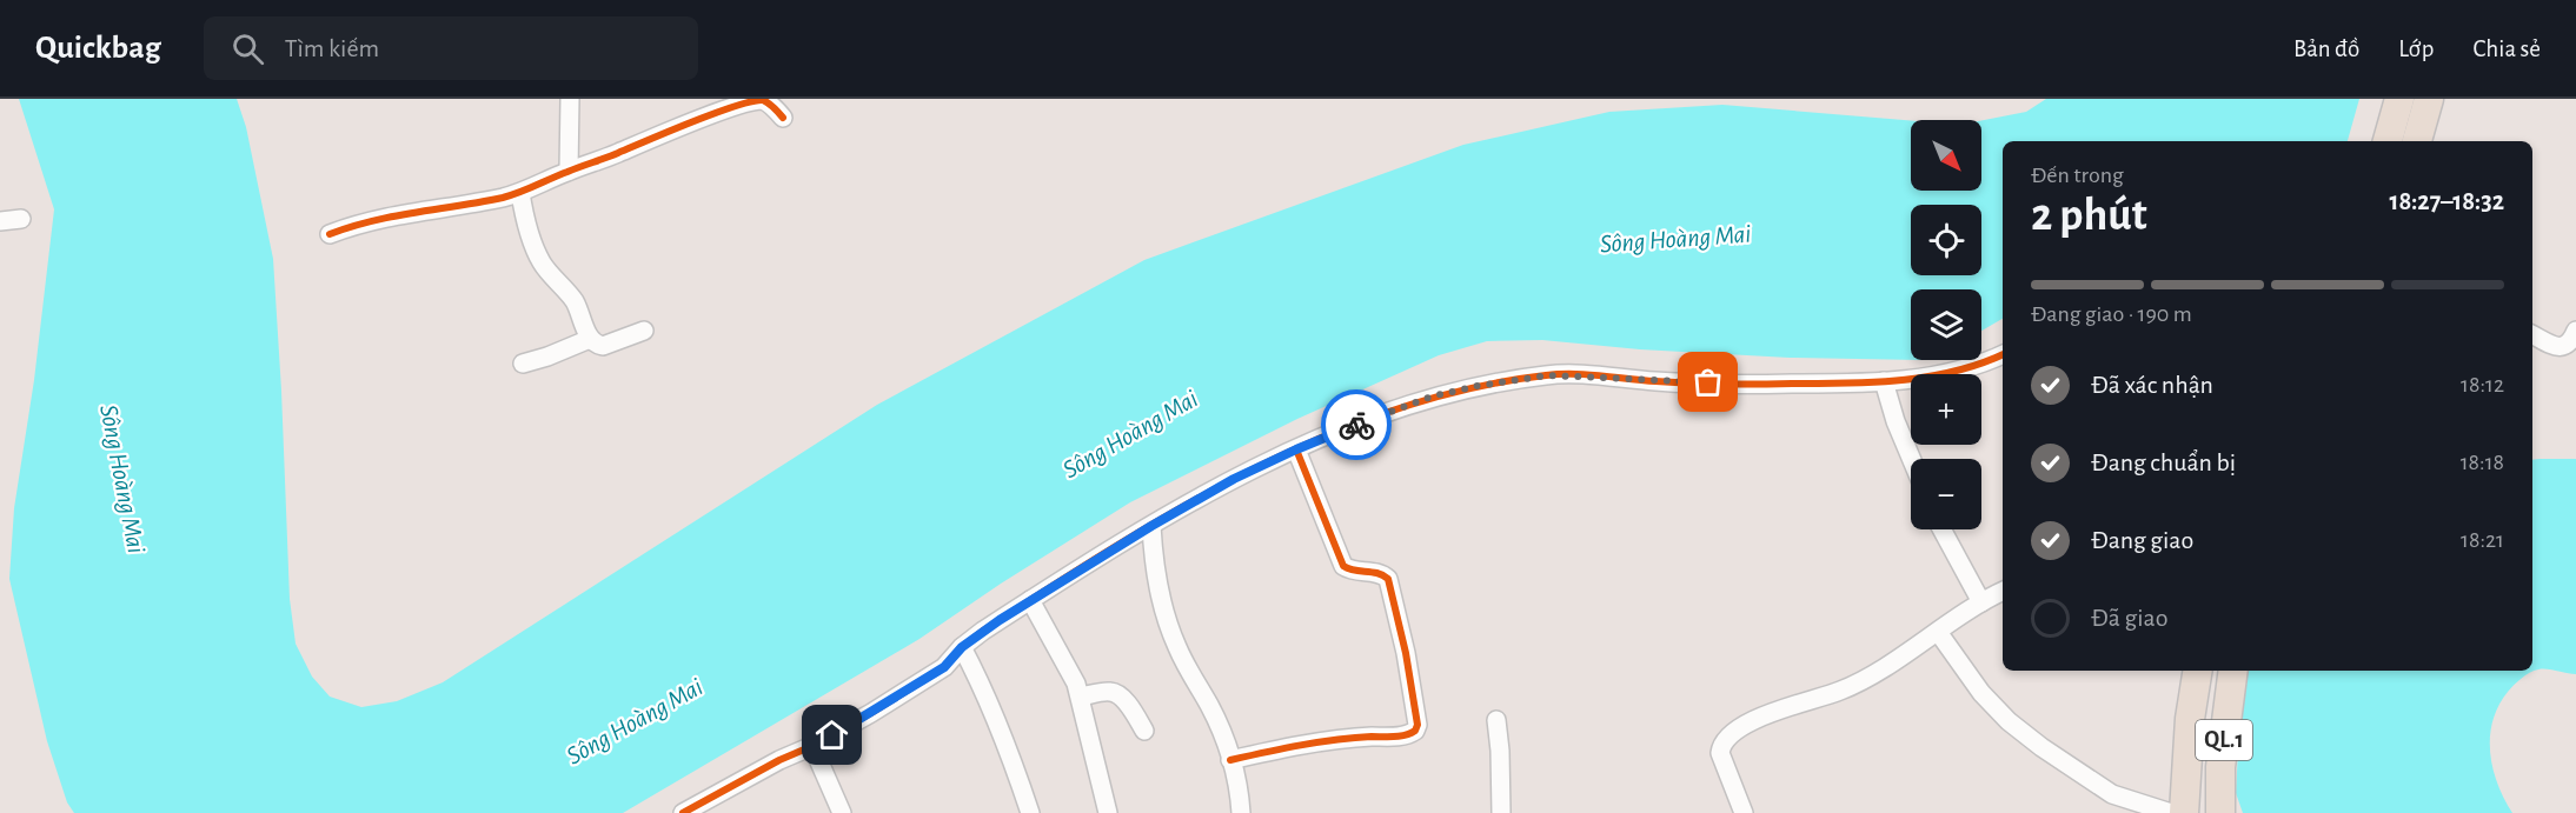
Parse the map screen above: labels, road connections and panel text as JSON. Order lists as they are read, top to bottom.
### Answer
{
  "streets": {
    "highway": ["QL.1"]
  },
  "water": ["Sông Hoàng Mai"],
  "north": "bottom right",
  "page": {
    "header": "Quickbag",
    "search": "Tìm kiếm",
    "nav": ["Bản đồ", "Lớp", "Chia sẻ"],
    "map_buttons": ["+", "−"],
    "heading": ["2 phút", "Đến trong", "18:27–18:32"],
    "bar": "Đang giao · 190 m",
    "list": [
      ["Đã xác nhận", "18:12"],
      ["Đang chuẩn bị", "18:18"],
      ["Đang giao", "18:21"],
      "Đã giao"
    ]
  }
}
